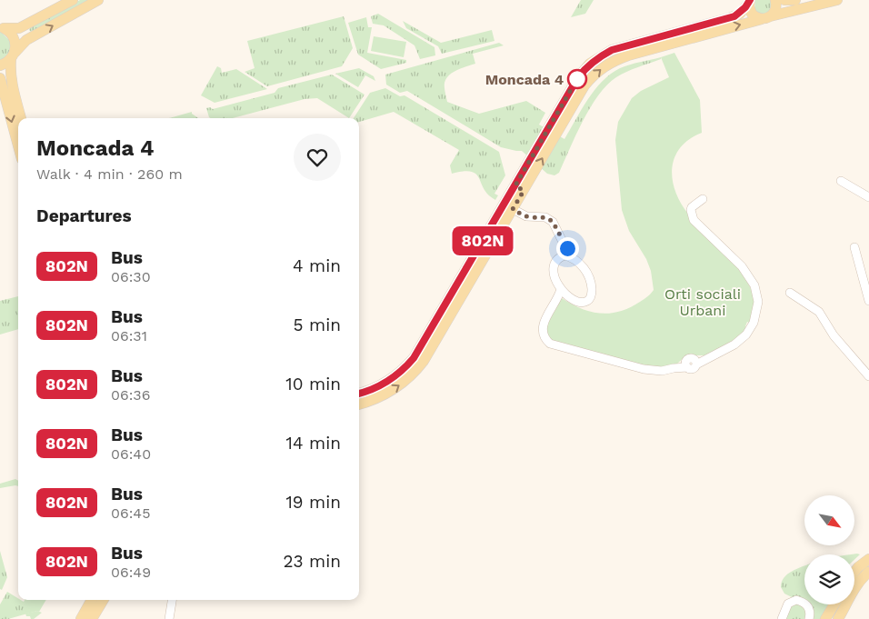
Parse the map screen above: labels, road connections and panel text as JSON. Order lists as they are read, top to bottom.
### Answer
{
  "parks": ["Orti sociali Urbani"],
  "places": ["Moncada 4"],
  "lines": ["bus line 802N"],
  "north": "bottom right",
  "page": {
    "on_map": "802N",
    "heading": [
      ["Moncada 4", "Walk · 4 min · 260 m"],
      "Departures"
    ],
    "list": [
      {
        "mark": "802N",
        "name": "Bus",
        "note": "06:30",
        "value": "4 min"
      },
      {
        "mark": "802N",
        "name": "Bus",
        "note": "06:31",
        "value": "5 min"
      },
      {
        "mark": "802N",
        "name": "Bus",
        "note": "06:36",
        "value": "10 min"
      },
      {
        "mark": "802N",
        "name": "Bus",
        "note": "06:40",
        "value": "14 min"
      },
      {
        "mark": "802N",
        "name": "Bus",
        "note": "06:45",
        "value": "19 min"
      },
      {
        "mark": "802N",
        "name": "Bus",
        "note": "06:49",
        "value": "23 min"
      }
    ]
  }
}
